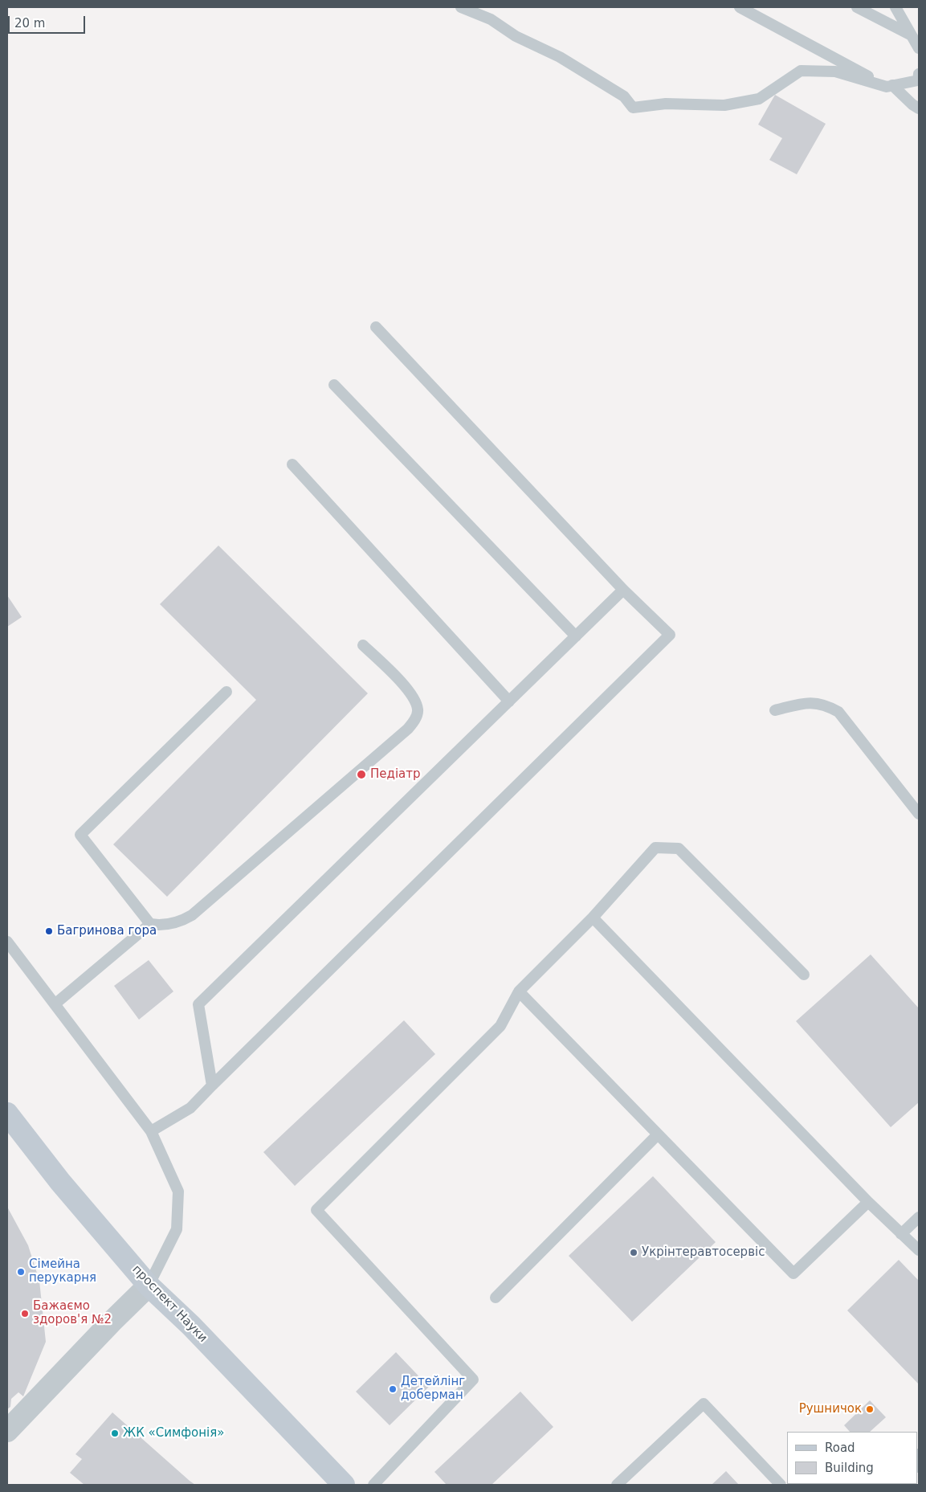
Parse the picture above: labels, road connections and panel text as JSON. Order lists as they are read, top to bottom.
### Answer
{
  "streets": {
    "main road": ["проспект Науки"]
  },
  "places": [
    "Педіатр",
    "Багринова гора",
    "Укрінтеравтосервіс",
    "Сімейна перукарня",
    "Бажаємо здоров'я №2",
    "Детейлінг доберман",
    "Рушничок",
    "ЖК «Симфонія»"
  ],
  "legend": ["Road", "Building"],
  "scale_bar": "20 m"
}
